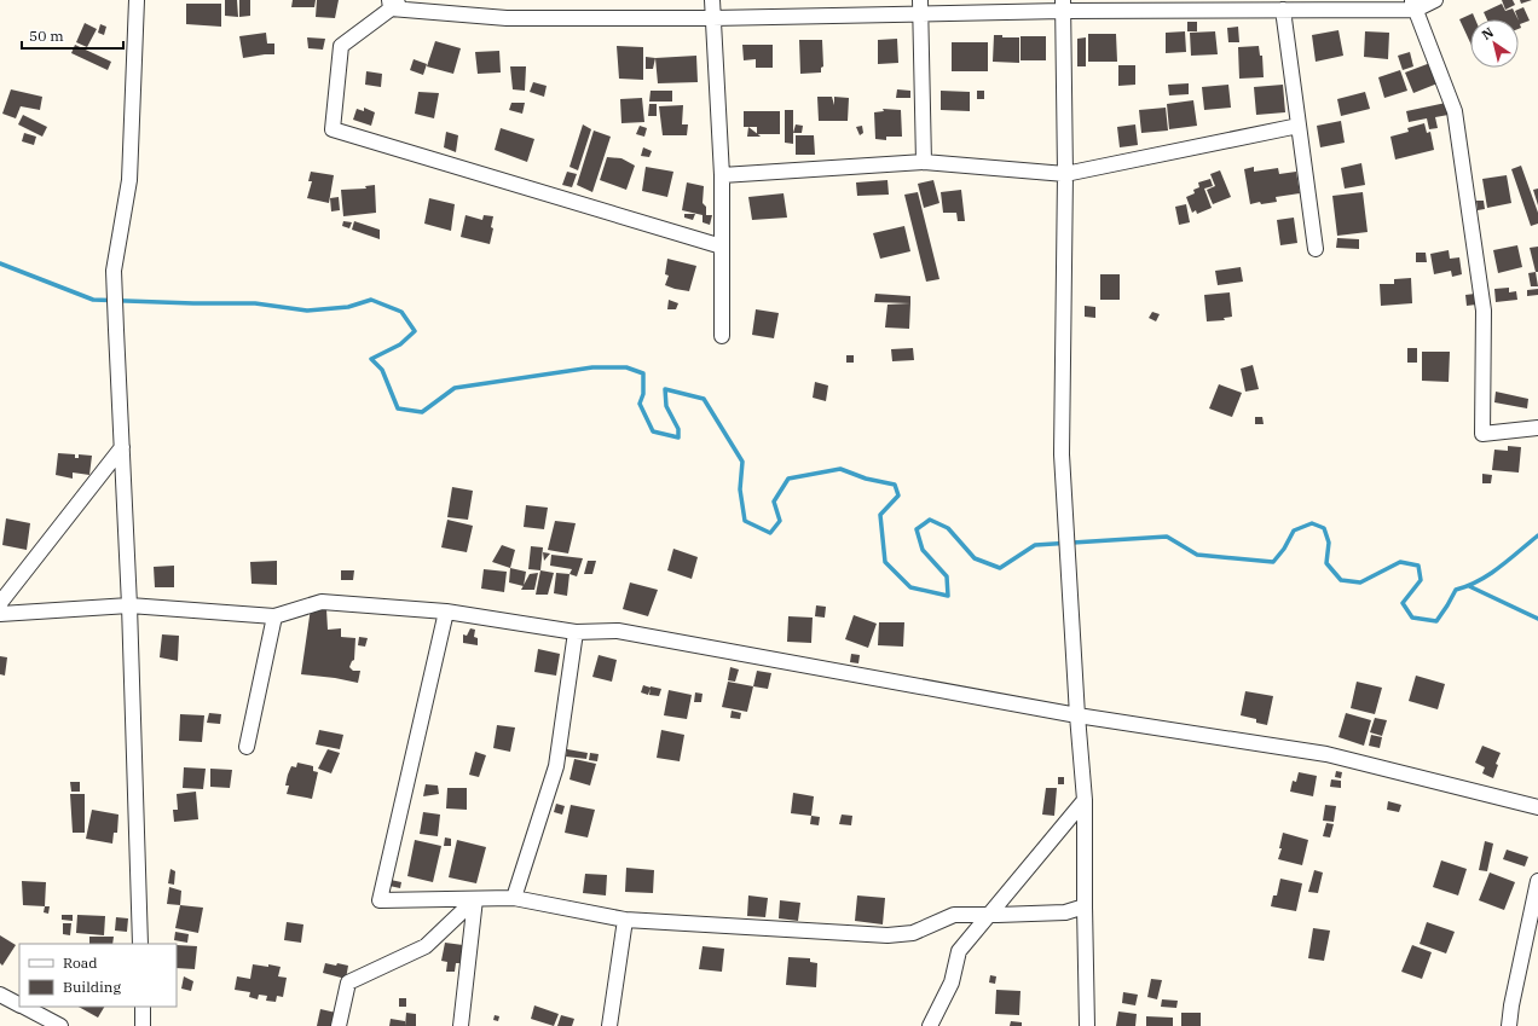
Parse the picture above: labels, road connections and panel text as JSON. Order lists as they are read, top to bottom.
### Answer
{
  "legend": ["Road", "Building"],
  "scale_bar": "50 m",
  "north": "top left"
}
